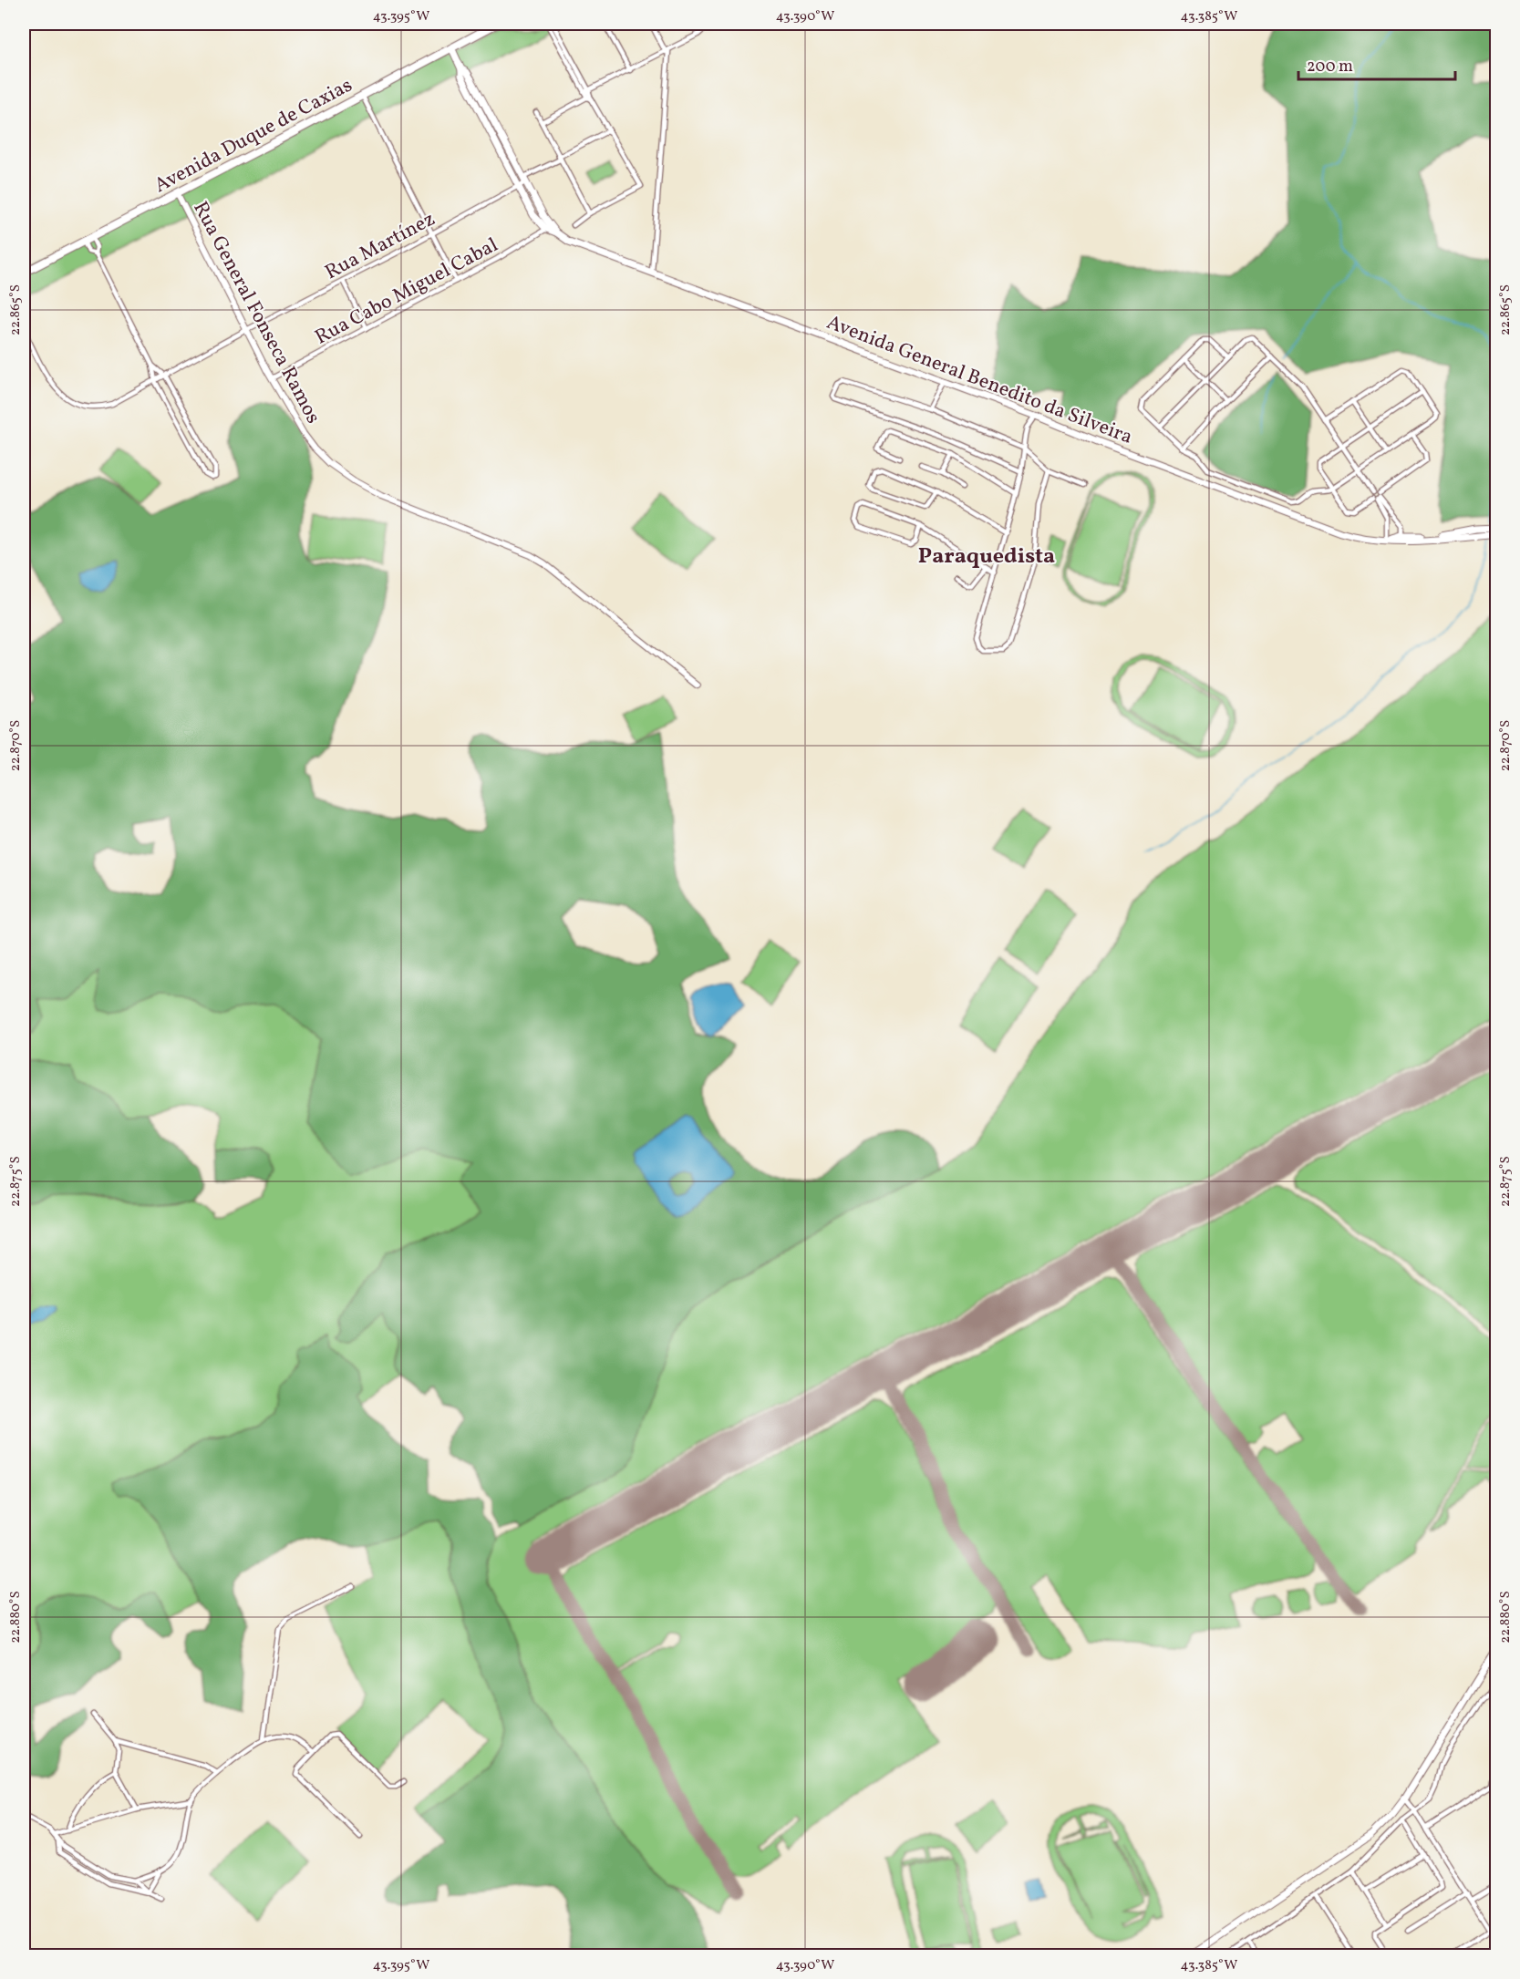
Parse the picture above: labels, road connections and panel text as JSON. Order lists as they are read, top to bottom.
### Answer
{
  "streets": {
    "main road": ["Avenida Duque de Caxias", "Avenida General Benedito da Silveira"],
    "street": ["Rua Martínez", "Rua Cabo Miguel Cabal", "Rua General Fonseca Ramos"]
  },
  "crossings": [
    ["Avenida Duque de Caxias", "Rua General Fonseca Ramos"],
    ["Rua Martínez", "Rua General Fonseca Ramos"],
    ["Rua Cabo Miguel Cabal", "Rua General Fonseca Ramos"],
    ["Rua Cabo Miguel Cabal", "Avenida General Benedito da Silveira"]
  ],
  "districts": ["Paraquedista"],
  "scale_bar": "200 m",
  "coordinates": [
    "43.395°W",
    "43.390°W",
    "43.385°W",
    "22.865°S",
    "22.870°S",
    "22.875°S",
    "22.880°S"
  ]
}
